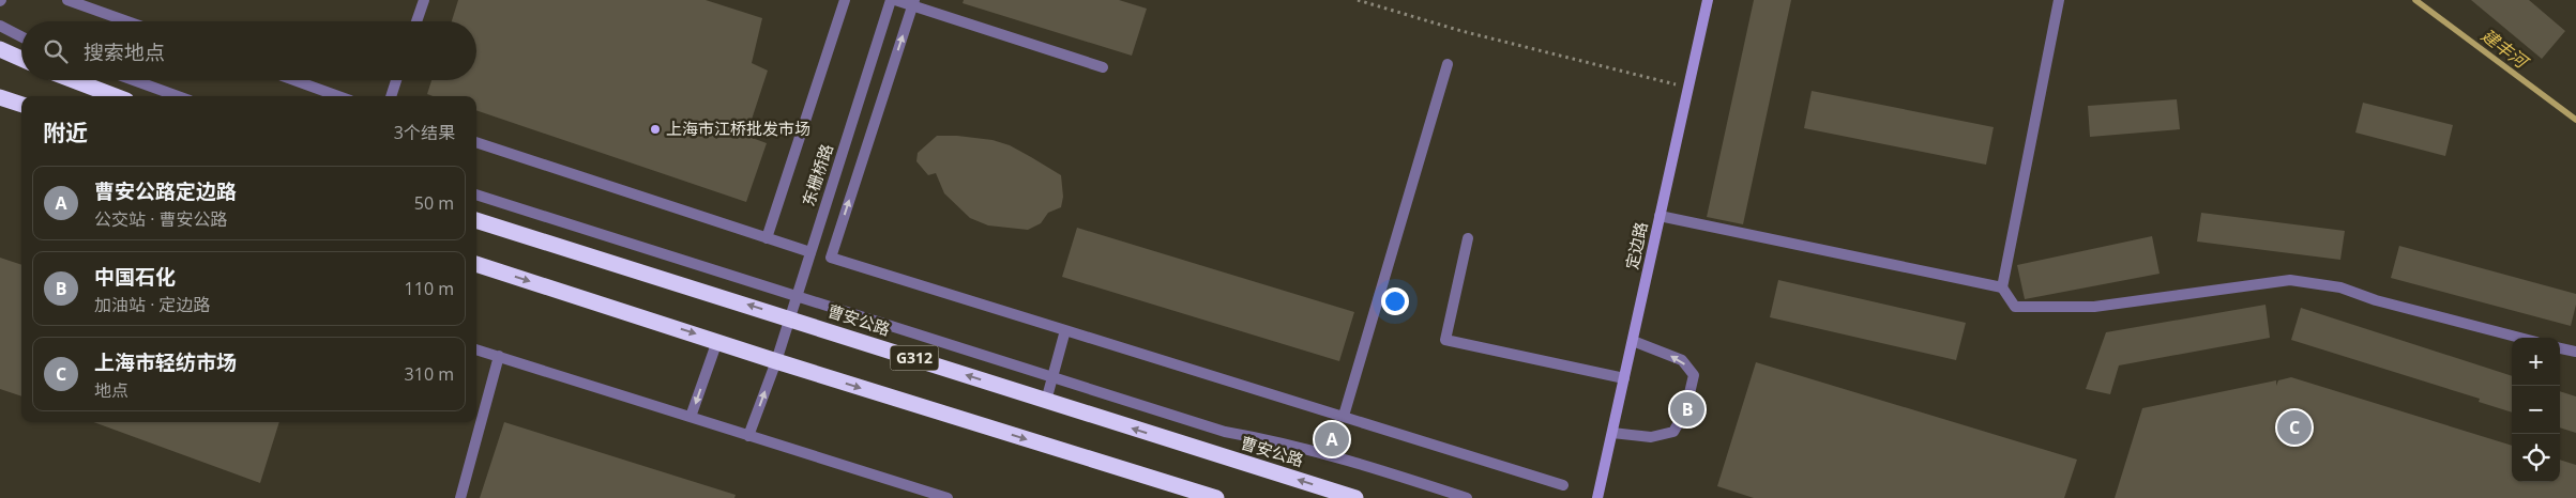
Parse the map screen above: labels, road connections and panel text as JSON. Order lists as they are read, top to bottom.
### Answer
{
  "streets": {
    "highway": ["曹安公路", "G312"],
    "street": ["东栅桥路", "定边路"]
  },
  "crossings": [
    ["东栅桥路", "曹安公路"]
  ],
  "water": ["建丰河"],
  "places": ["上海市江桥批发市场"],
  "page": {
    "search": "搜索地点",
    "heading": ["附近", "3个结果"],
    "list": [
      {
        "mark": "A",
        "name": "曹安公路定边路",
        "note": "公交站 · 曹安公路",
        "value": "50 m"
      },
      {
        "mark": "B",
        "name": "中国石化",
        "note": "加油站 · 定边路",
        "value": "110 m"
      },
      {
        "mark": "C",
        "name": "上海市轻纺市场",
        "note": "地点",
        "value": "310 m"
      }
    ],
    "map_buttons": ["+", "−"],
    "pins": ["B", "C", "A"]
  }
}
